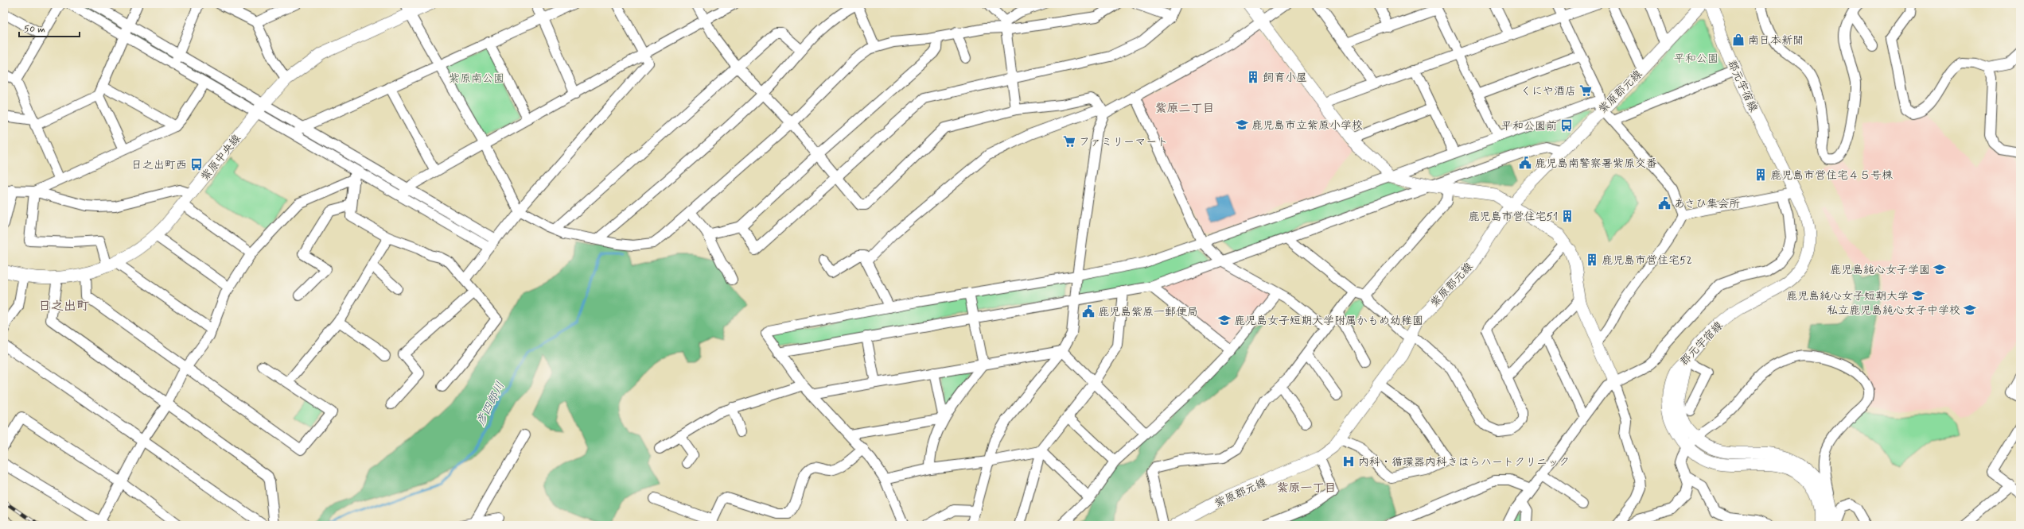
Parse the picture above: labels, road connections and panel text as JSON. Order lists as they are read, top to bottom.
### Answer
{
  "streets": {
    "street": ["郡元宇宿線", "紫原郡元線", "紫原中央線"]
  },
  "districts": ["紫原二丁目", "日之出町", "紫原一丁目"],
  "water": ["彦四郎川"],
  "parks": ["平和公園", "紫原南公園"],
  "places": {
    "shop": ["南日本新聞"],
    "building": [
      "飼育小屋",
      "鹿児島市営住宅４５号棟",
      "鹿児島市営住宅51",
      "鹿児島市営住宅52"
    ],
    "supermarket": ["くにや酒店", "ファミリーマート"],
    "school or university": [
      "鹿児島市立紫原小学校",
      "鹿児島純心女子学園",
      "鹿児島純心女子短期大学",
      "私立鹿児島純心女子中学校",
      "鹿児島女子短期大学附属かもめ幼稚園"
    ],
    "bus stop": ["平和公園前", "日之出町西"],
    "public building": ["鹿児島南警察署紫原交番", "あさひ集会所", "鹿児島紫原一郵便局"],
    "hospital": ["内科・循環器内科きはらハートクリニック"]
  },
  "scale_bar": "50 m"
}
